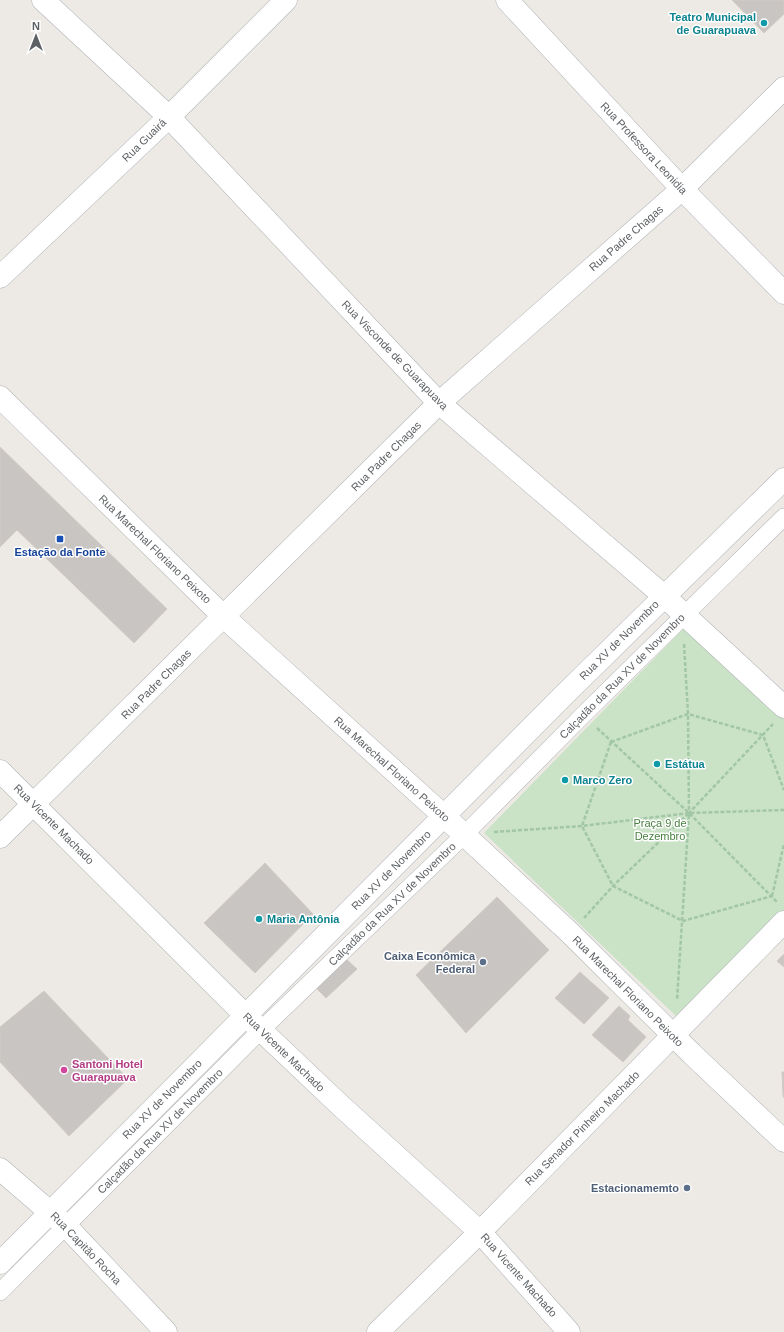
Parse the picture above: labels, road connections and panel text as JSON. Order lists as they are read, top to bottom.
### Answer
{
  "streets": {
    "street": [
      "Rua Guairá",
      "Rua Professora Leonidia",
      "Rua Padre Chagas",
      "Rua Visconde de Guarapuava",
      "Rua Marechal Floriano Peixoto",
      "Rua XV de Novembro",
      "Calçadão da Rua XV de Novembro",
      "Rua Vicente Machado",
      "Rua Senador Pinheiro Machado",
      "Rua Capitão Rocha"
    ]
  },
  "crossings": [
    ["Rua Guairá", "Rua Visconde de Guarapuava"],
    ["Rua Professora Leonidia", "Rua Padre Chagas"],
    ["Rua Padre Chagas", "Rua Visconde de Guarapuava"],
    ["Rua Padre Chagas", "Rua Marechal Floriano Peixoto"],
    ["Rua Padre Chagas", "Rua Vicente Machado"],
    ["Rua Visconde de Guarapuava", "Rua XV de Novembro"],
    ["Rua Visconde de Guarapuava", "Calçadão da Rua XV de Novembro"],
    ["Rua Marechal Floriano Peixoto", "Rua XV de Novembro"],
    ["Rua Marechal Floriano Peixoto", "Calçadão da Rua XV de Novembro"],
    ["Rua Marechal Floriano Peixoto", "Rua Senador Pinheiro Machado"],
    ["Rua XV de Novembro", "Calçadão da Rua XV de Novembro"],
    ["Rua XV de Novembro", "Rua Vicente Machado"],
    ["Rua XV de Novembro", "Rua Capitão Rocha"],
    ["Calçadão da Rua XV de Novembro", "Rua Vicente Machado"],
    ["Calçadão da Rua XV de Novembro", "Rua Capitão Rocha"],
    ["Rua Vicente Machado", "Rua Senador Pinheiro Machado"]
  ],
  "parks": ["Praça 9 de Dezembro"],
  "places": {
    "other": [
      "Teatro Municipal de Guarapuava",
      "Estátua",
      "Marco Zero",
      "Maria Antônia",
      "Caixa Econômica Federal",
      "Santoni Hotel Guarapuava",
      "Estacionamemto"
    ],
    "transit": ["Estação da Fonte"]
  },
  "north": "top"
}
